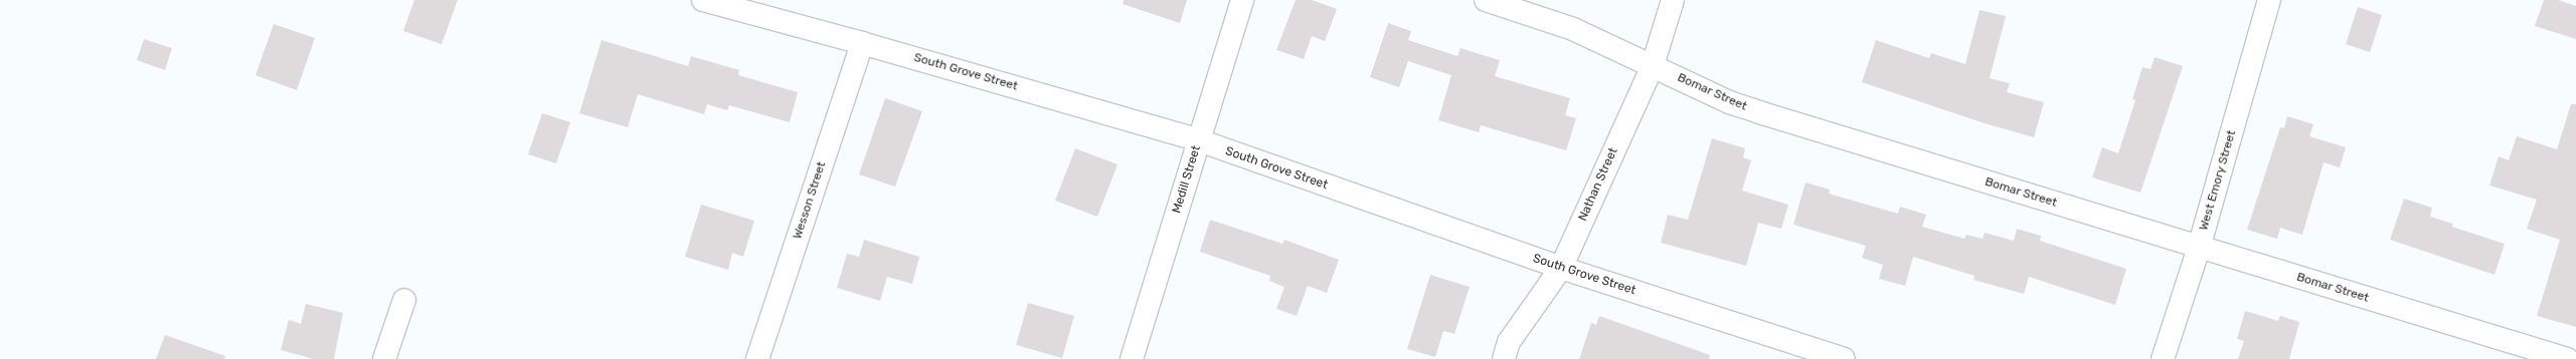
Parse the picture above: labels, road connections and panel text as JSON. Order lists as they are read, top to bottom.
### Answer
{
  "streets": {
    "street": [
      "South Grove Street",
      "Bomar Street",
      "Medill Street",
      "West Emory Street",
      "Nathan Street",
      "Wesson Street"
    ]
  },
  "crossings": [
    ["South Grove Street", "Medill Street"],
    ["South Grove Street", "Nathan Street"],
    ["South Grove Street", "Wesson Street"],
    ["Bomar Street", "West Emory Street"],
    ["Bomar Street", "Nathan Street"]
  ]
}
